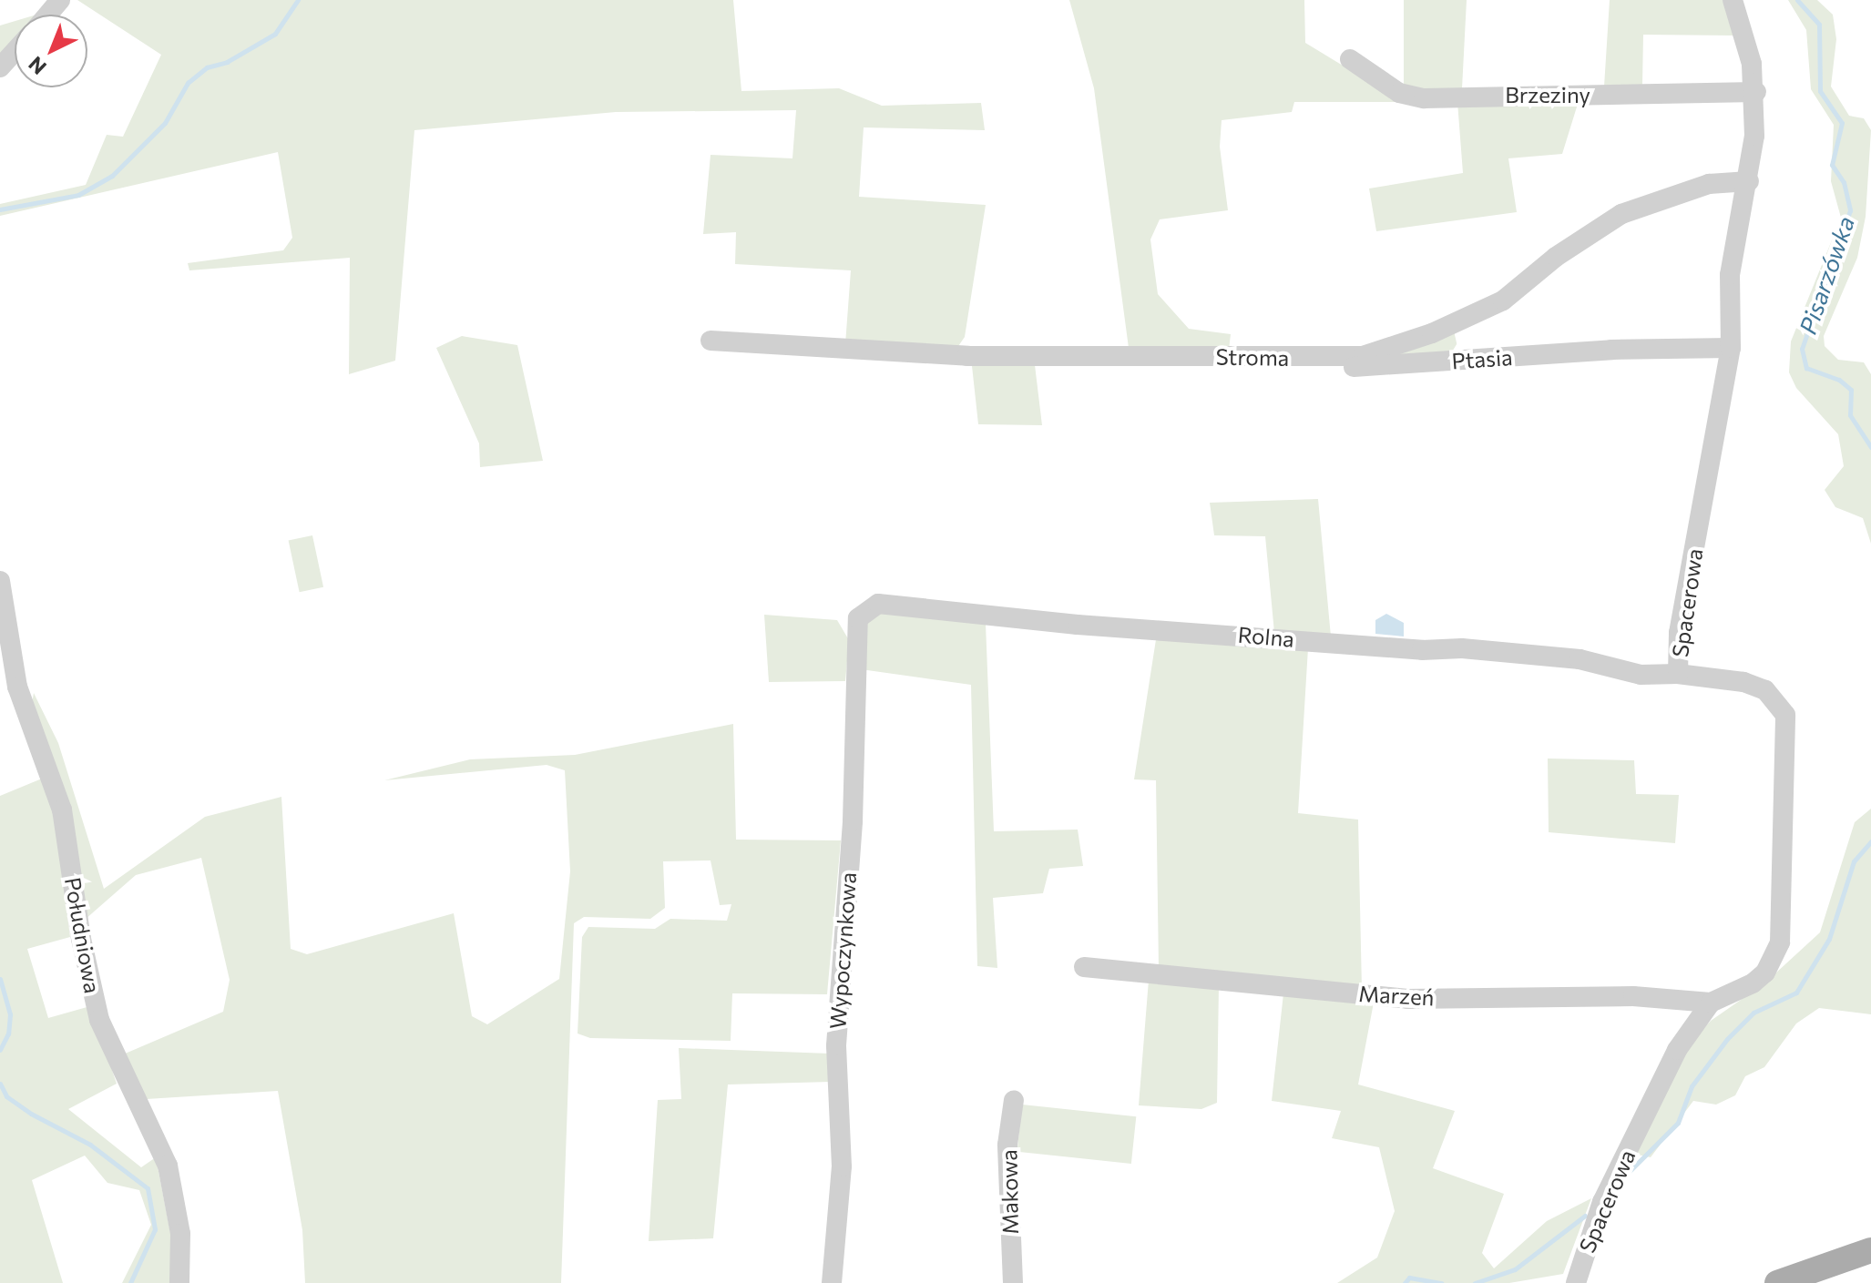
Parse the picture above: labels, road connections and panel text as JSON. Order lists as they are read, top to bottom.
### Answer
{
  "streets": {
    "street": [
      "Brzeziny",
      "Stroma",
      "Ptasia",
      "Spacerowa",
      "Rolna",
      "Południowa",
      "Wypoczynkowa",
      "Marzeń",
      "Makowa"
    ]
  },
  "crossings": [
    ["Brzeziny", "Spacerowa"],
    ["Stroma", "Spacerowa"],
    ["Ptasia", "Spacerowa"],
    ["Spacerowa", "Rolna"],
    ["Spacerowa", "Marzeń"],
    ["Rolna", "Wypoczynkowa"]
  ],
  "water": ["Pisarzówka"],
  "north": "bottom left"
}
